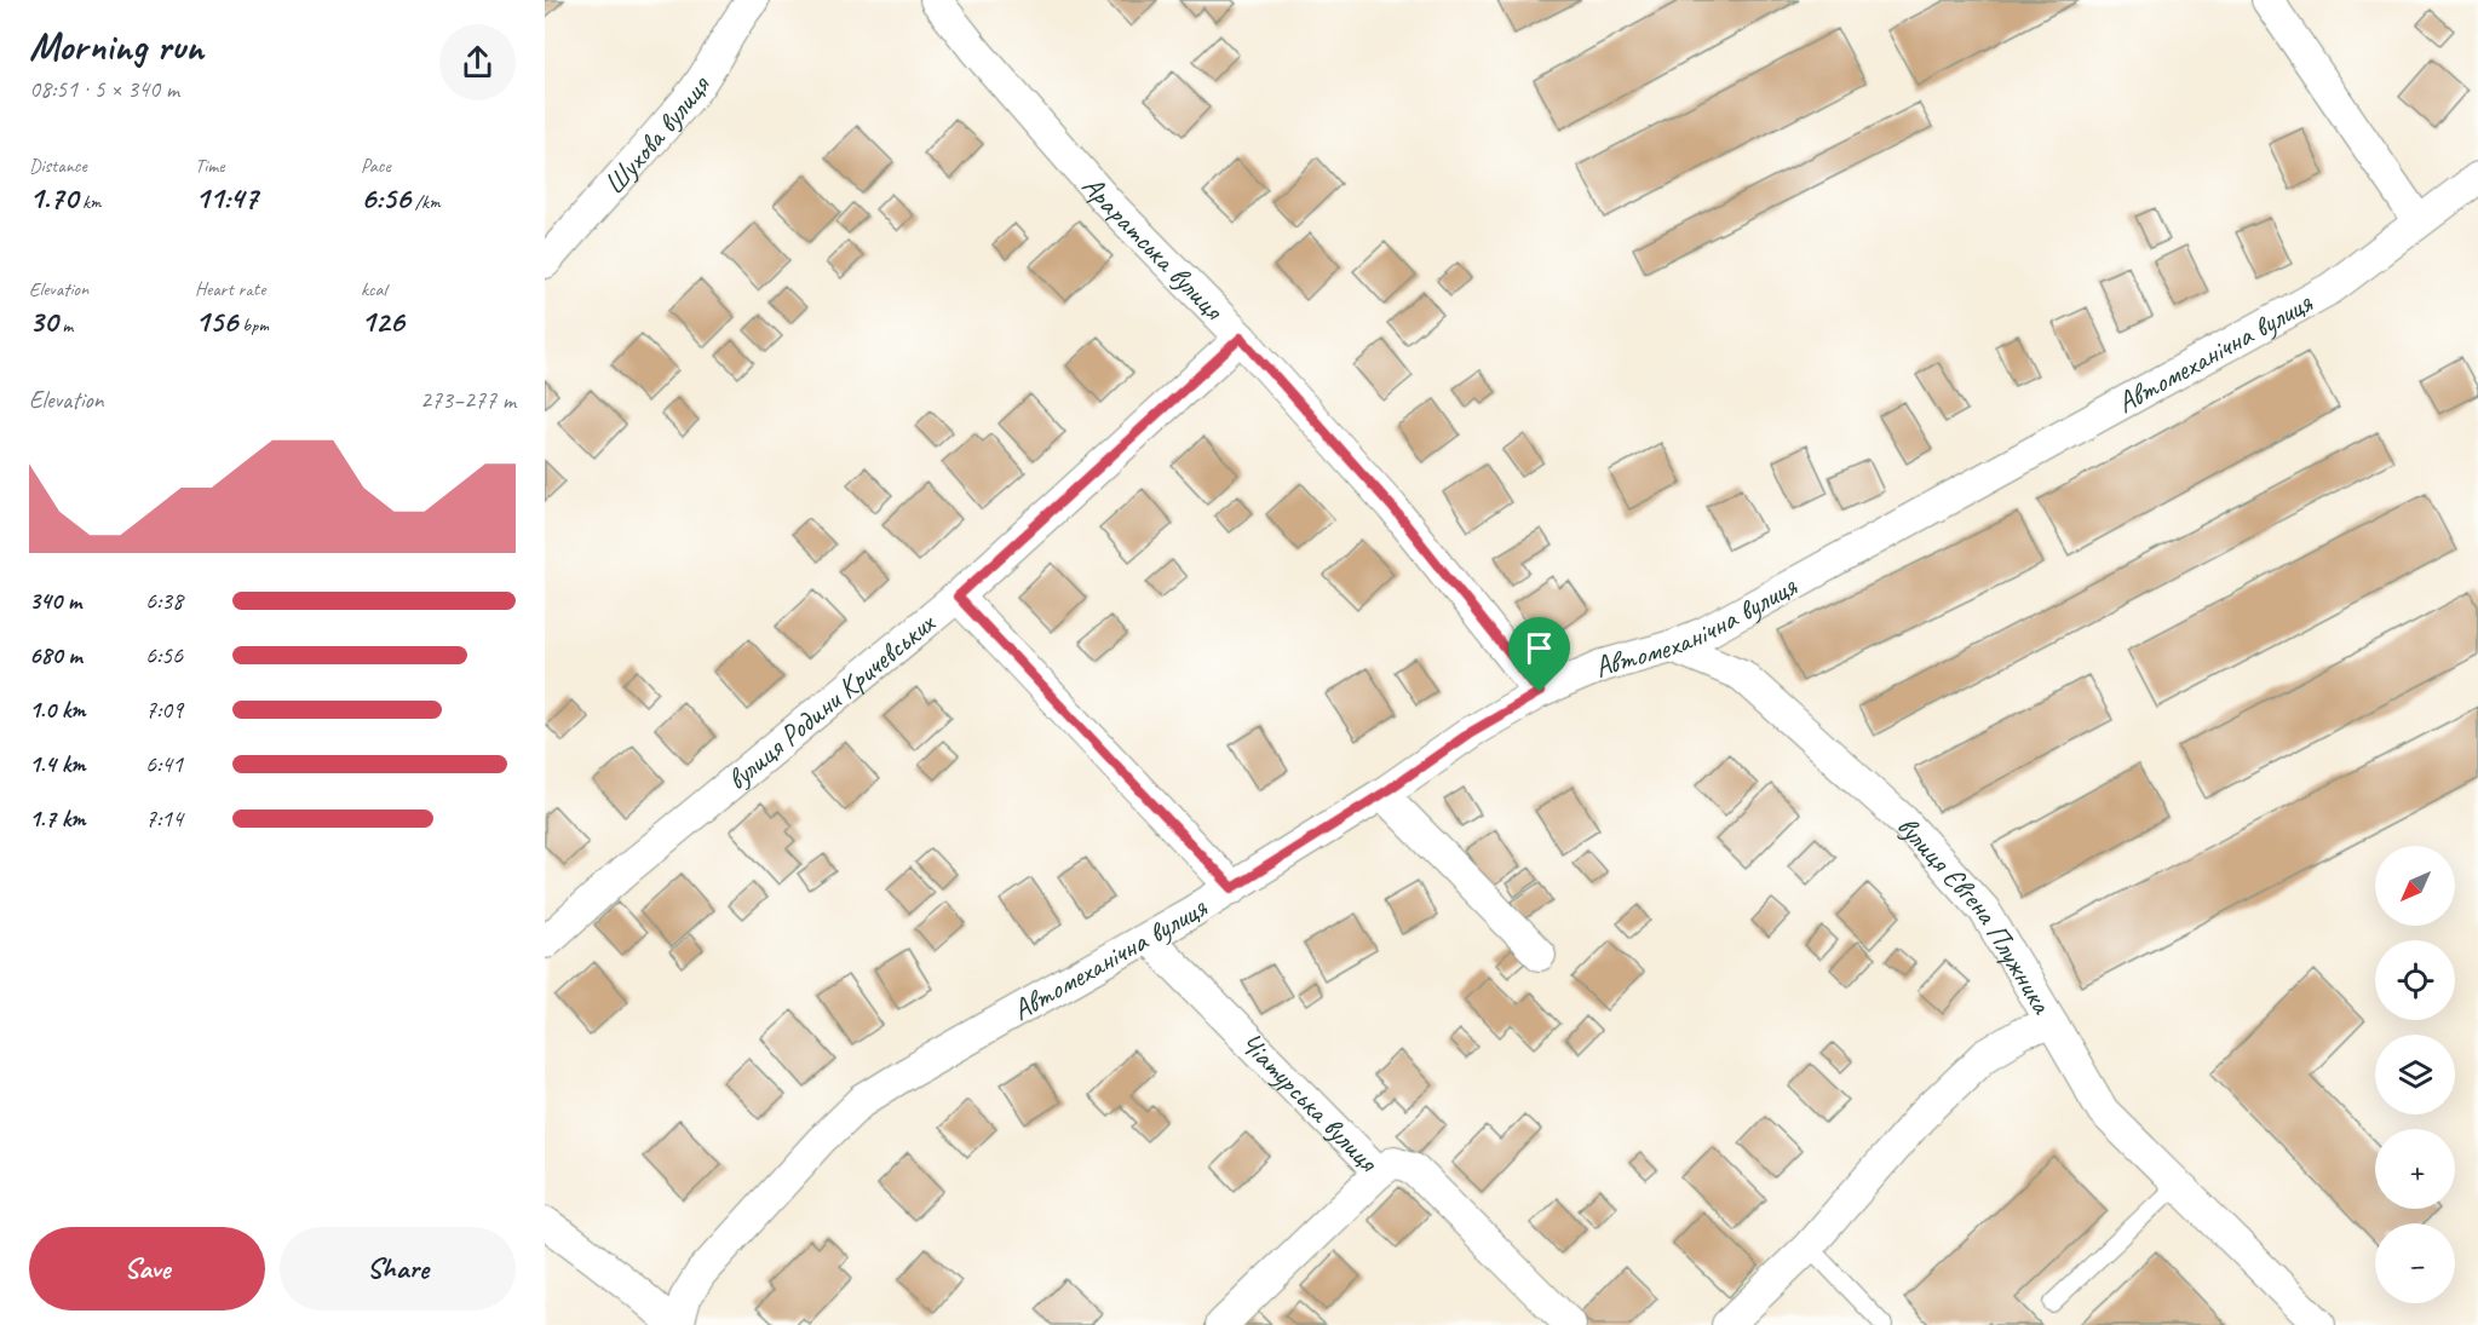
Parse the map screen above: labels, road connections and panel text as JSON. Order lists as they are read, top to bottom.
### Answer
{
  "streets": {
    "street": [
      "Шухова вулиця",
      "Араратська вулиця",
      "Автомеханічна вулиця",
      "вулиця Родини Кричевських",
      "вулиця Євгена Плужника",
      "Чіатурська вулиця"
    ]
  },
  "crossings": [
    ["Араратська вулиця", "Автомеханічна вулиця"],
    ["Араратська вулиця", "вулиця Родини Кричевських"],
    ["Автомеханічна вулиця", "вулиця Євгена Плужника"],
    ["Автомеханічна вулиця", "Чіатурська вулиця"]
  ],
  "north": "bottom left",
  "page": {
    "heading": ["Morning run", "08:51 · 5 × 340 m"],
    "stats": [
      ["Distance", "1.70 km"],
      ["Time", "11:47"],
      ["Pace", "6:56 /km"],
      ["Elevation", "30 m"],
      ["Heart rate", "156 bpm"],
      ["kcal", "126"]
    ],
    "chart": ["Elevation", "273–277 m"],
    "list": [
      {
        "name": "340 m",
        "note": "6:38"
      },
      {
        "name": "680 m",
        "note": "6:56"
      },
      {
        "name": "1.0 km",
        "note": "7:09"
      },
      {
        "name": "1.4 km",
        "note": "6:41"
      },
      {
        "name": "1.7 km",
        "note": "7:14"
      }
    ],
    "map_buttons": ["+", "−"],
    "buttons": ["Save", "Share"]
  }
}
